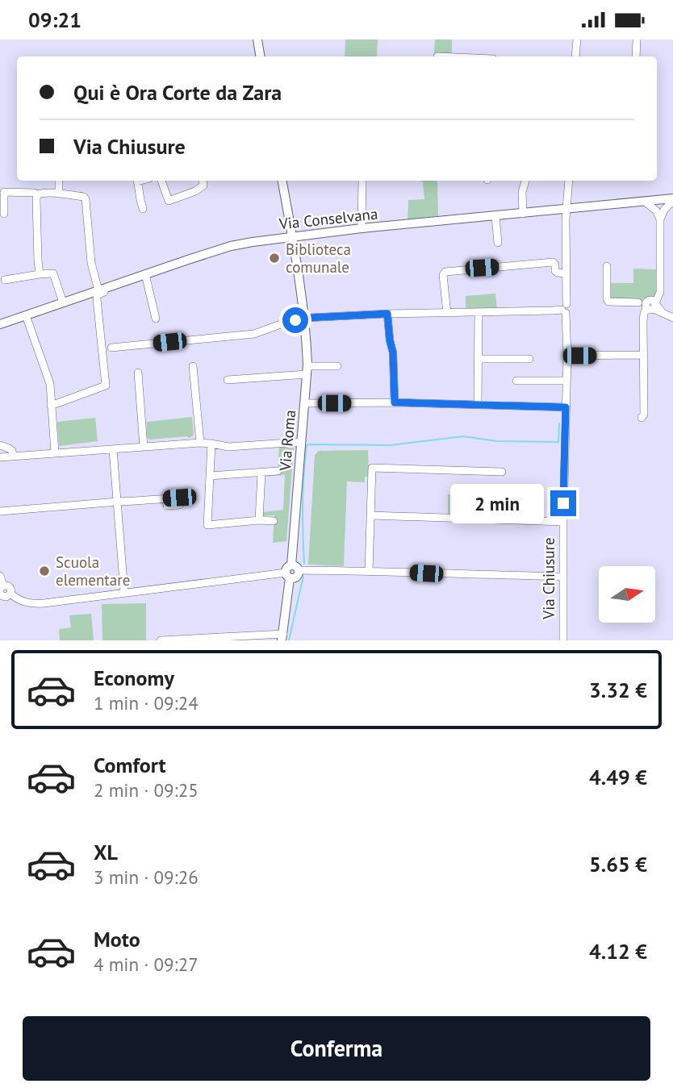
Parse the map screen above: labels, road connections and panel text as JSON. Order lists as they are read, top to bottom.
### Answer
{
  "streets": {
    "main road": ["Via Conselvana", "Via Roma"],
    "street": ["Via Chiusure"]
  },
  "crossings": [
    ["Via Conselvana", "Via Roma"],
    ["Via Conselvana", "Via Chiusure"]
  ],
  "places": ["Biblioteca comunale", "Scuola elementare"],
  "north": "right",
  "page": {
    "status": "09:21",
    "banner": ["Qui è Ora Corte da Zara", "Via Chiusure"],
    "bubble": "2 min",
    "list": [
      {
        "name": "Economy",
        "note": "1 min · 09:24",
        "value": "3.32 €"
      },
      {
        "name": "Comfort",
        "note": "2 min · 09:25",
        "value": "4.49 €"
      },
      {
        "name": "XL",
        "note": "3 min · 09:26",
        "value": "5.65 €"
      },
      {
        "name": "Moto",
        "note": "4 min · 09:27",
        "value": "4.12 €"
      }
    ],
    "buttons": "Conferma"
  }
}
